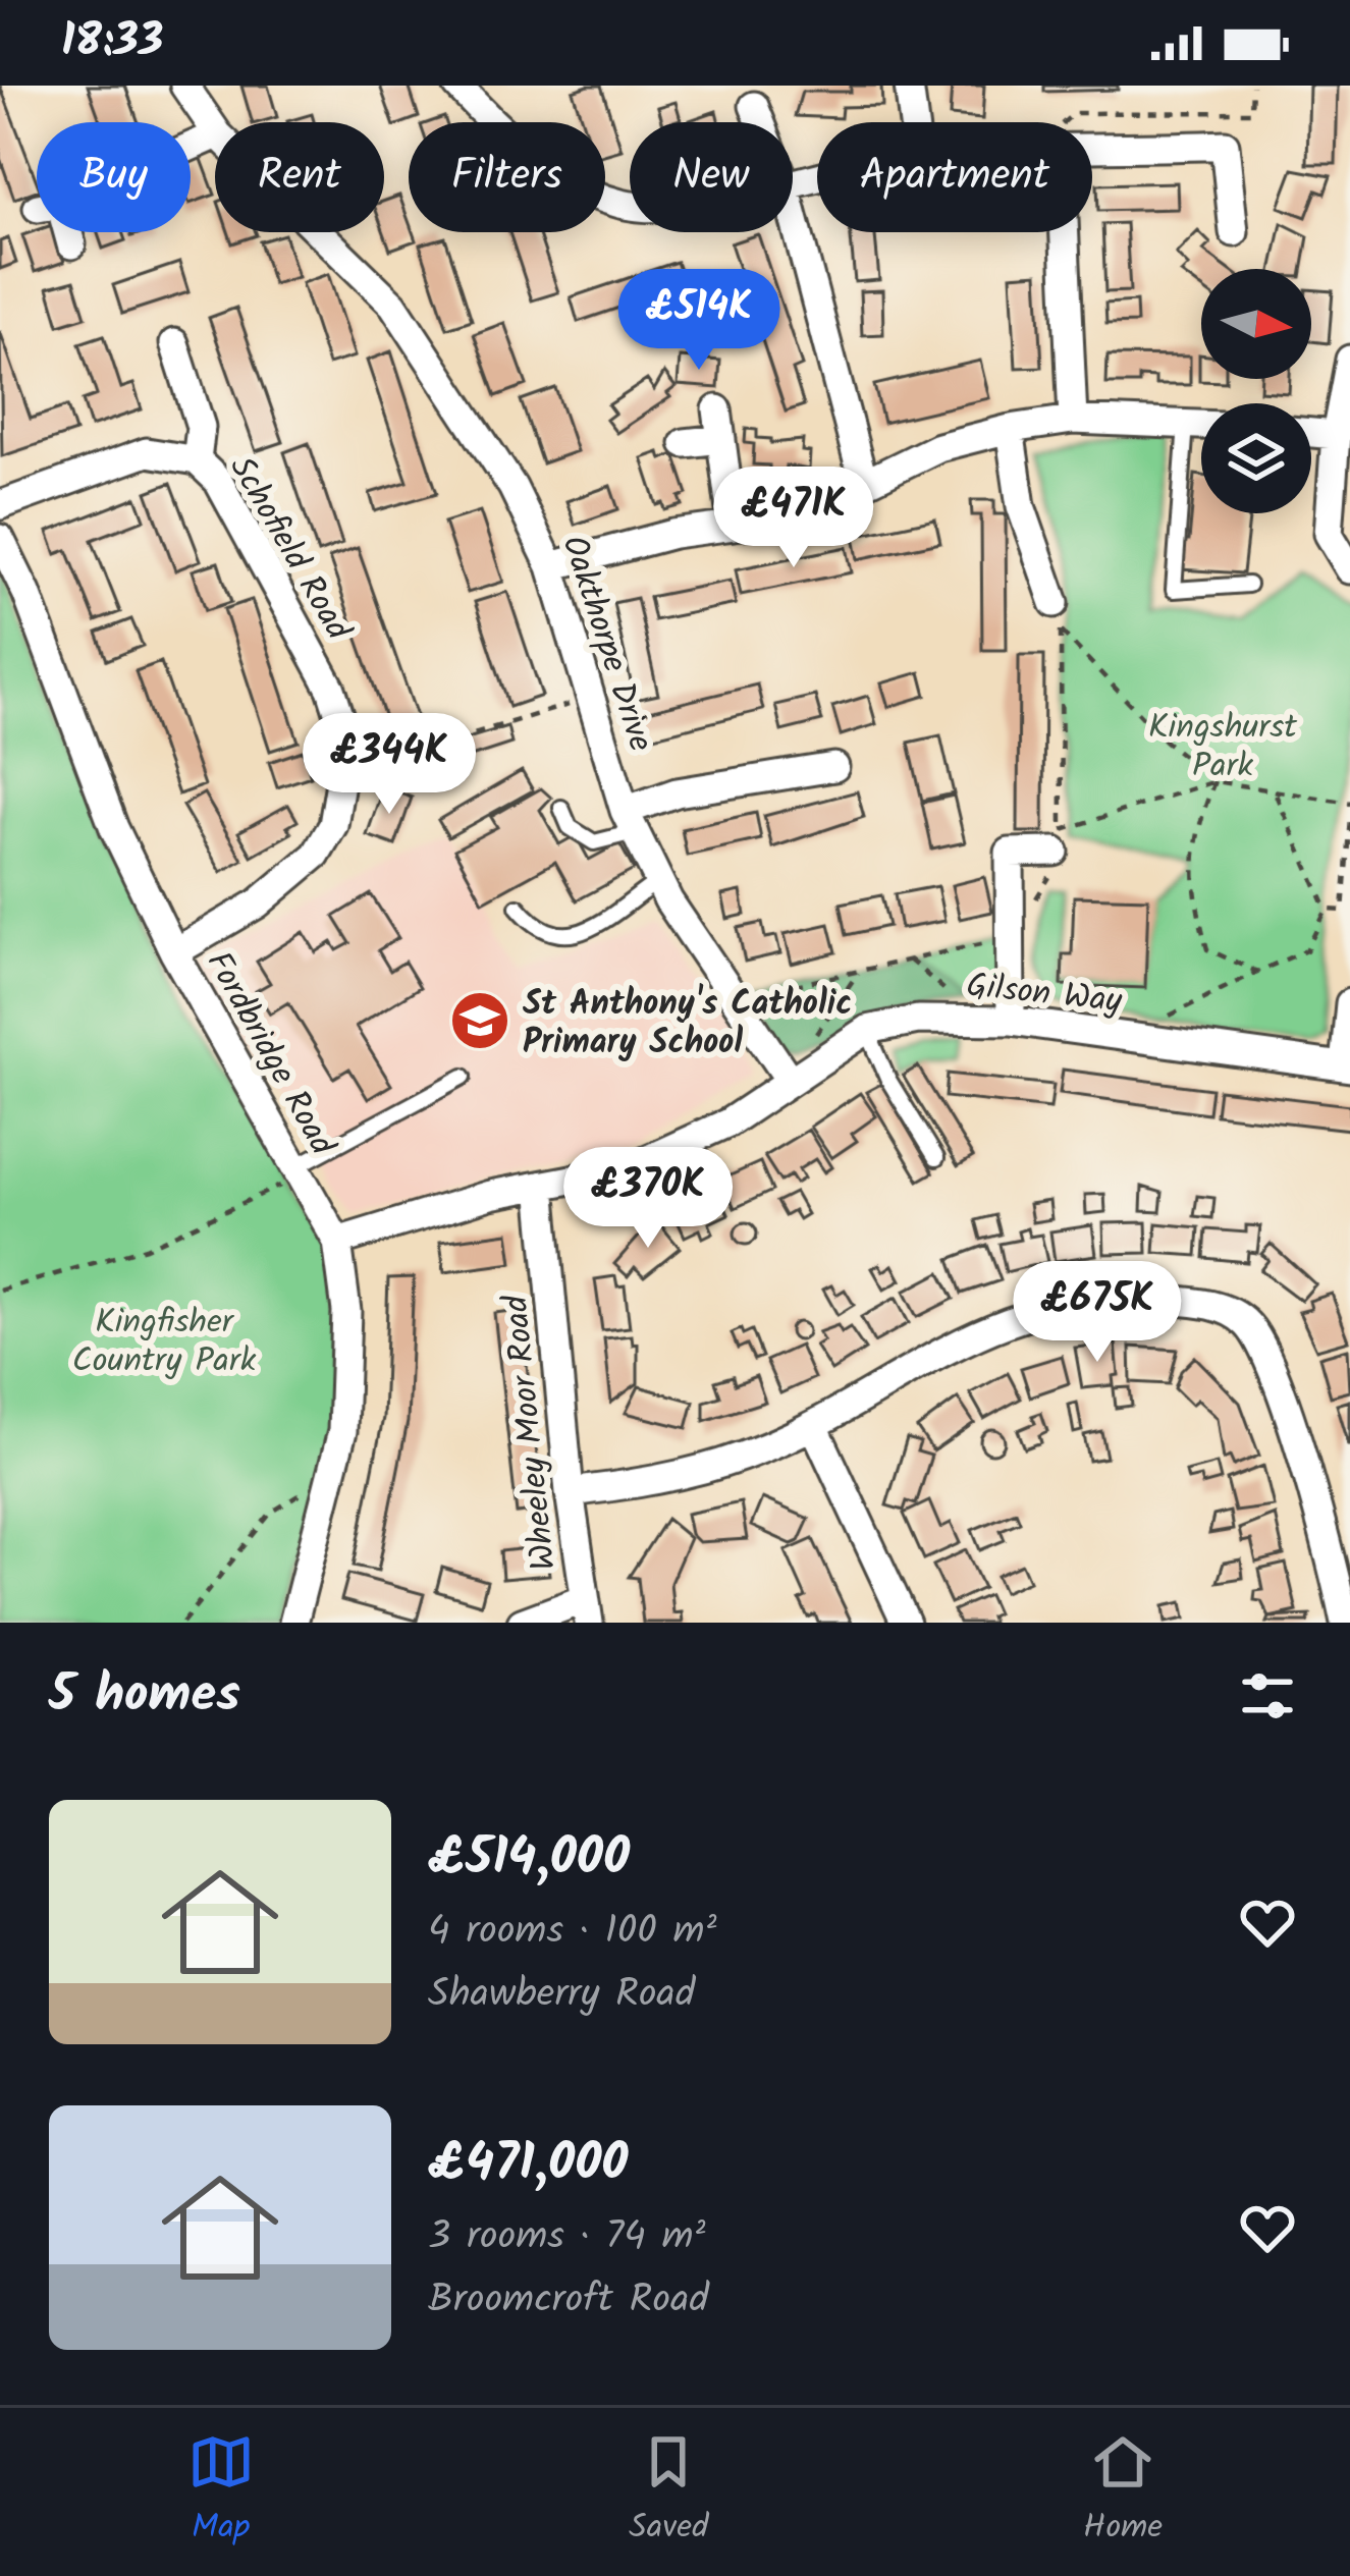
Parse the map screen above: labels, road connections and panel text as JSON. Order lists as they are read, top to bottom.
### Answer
{
  "streets": {
    "street": [
      "Schofield Road",
      "Oakthorpe Drive",
      "Gilson Way",
      "Fordbridge Road",
      "Wheeley Moor Road"
    ]
  },
  "crossings": [
    ["Schofield Road", "Fordbridge Road"],
    ["Oakthorpe Drive", "Gilson Way"],
    ["Gilson Way", "Fordbridge Road"],
    ["Gilson Way", "Wheeley Moor Road"]
  ],
  "parks": ["Kingshurst Park", "Kingfisher Country Park"],
  "places": {
    "school or university": ["St Anthony's Catholic Primary School"]
  },
  "north": "right",
  "page": {
    "status": "18:33",
    "chip": [
      "Buy",
      "Rent",
      "Filters",
      "New",
      "Apartment"
    ],
    "price": [
      "£514K",
      "£471K",
      "£344K",
      "£370K",
      "£675K"
    ],
    "heading": "5 homes",
    "list": [
      {
        "name": "£514,000",
        "note": "4 rooms · 100 m² · Shawberry Road"
      },
      {
        "name": "£471,000",
        "note": "3 rooms · 74 m² · Broomcroft Road"
      }
    ],
    "tabs": ["Map", "Saved", "Home"]
  }
}
